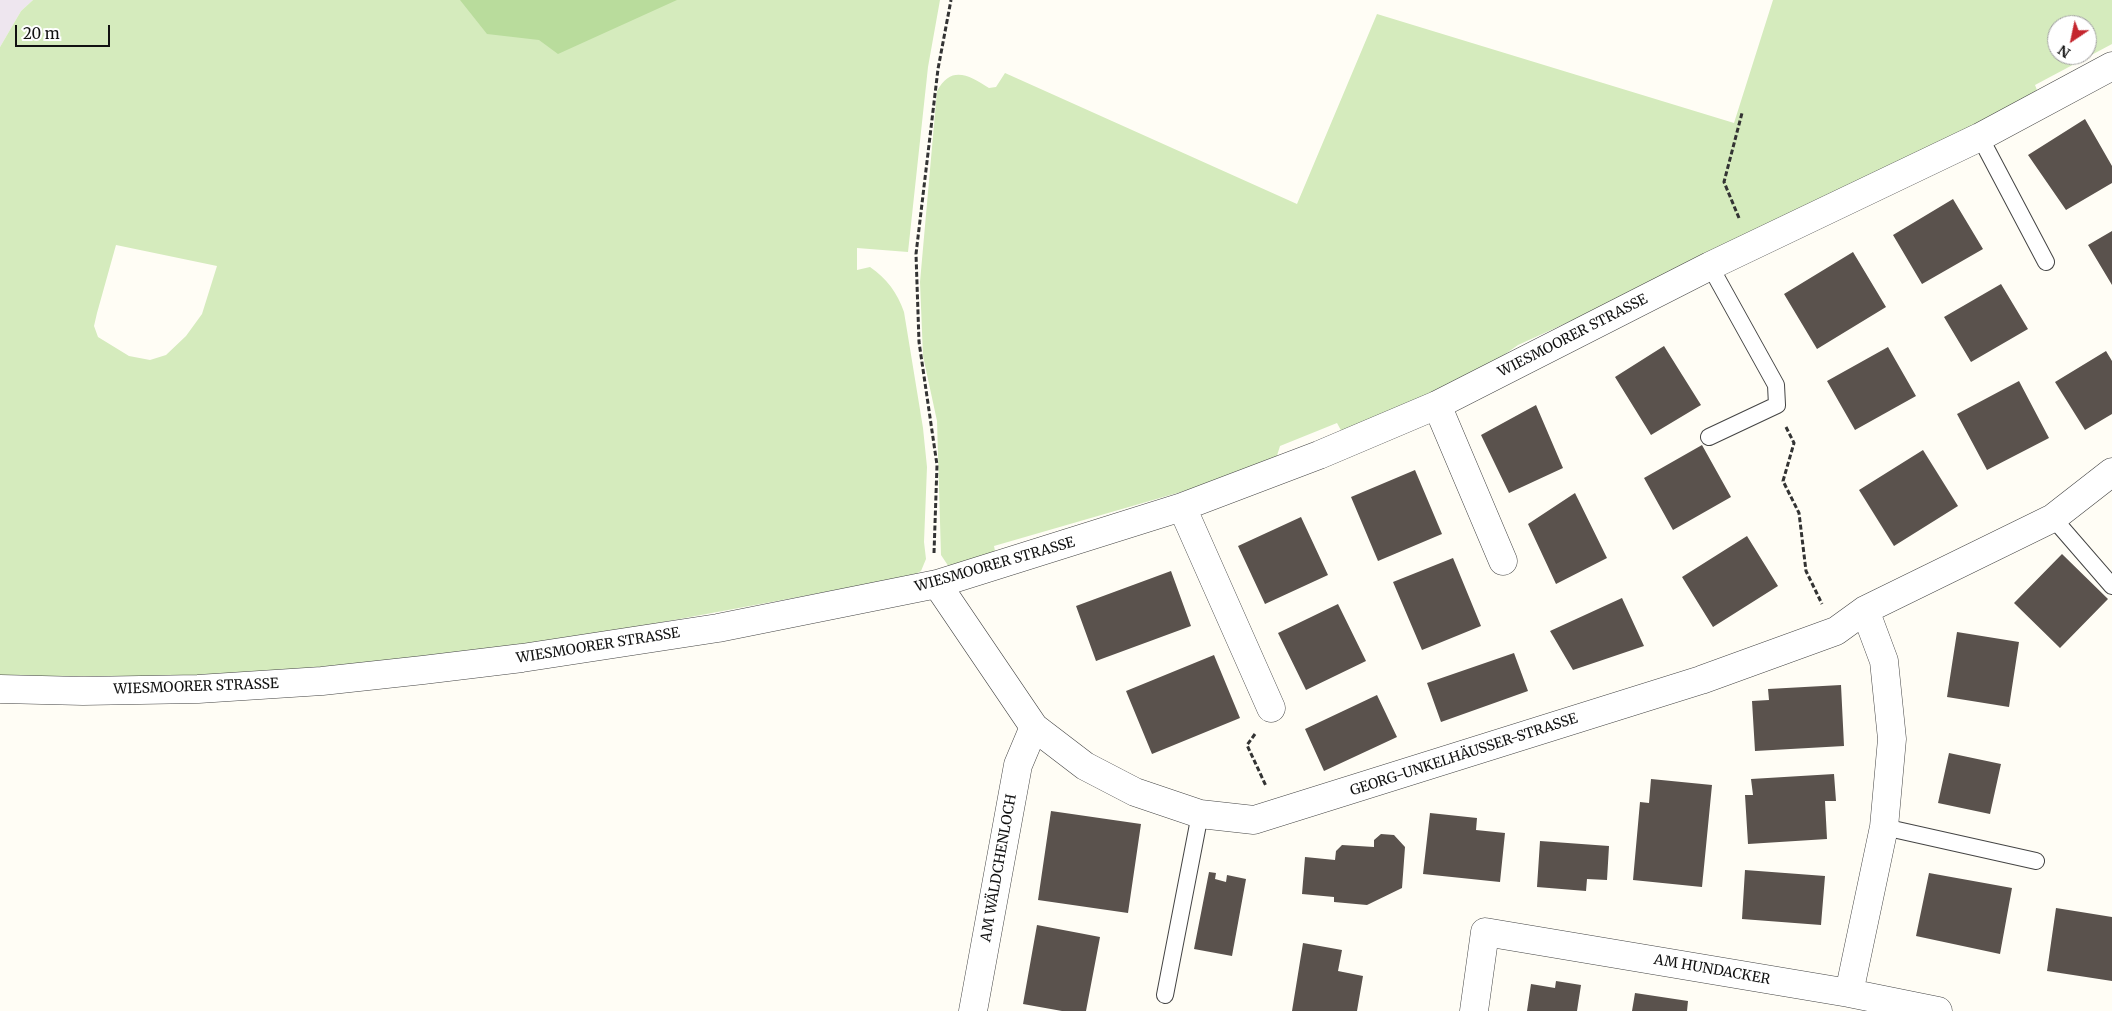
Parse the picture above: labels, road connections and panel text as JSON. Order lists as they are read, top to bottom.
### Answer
{
  "streets": {
    "street": [
      "WIESMOORER STRASSE",
      "GEORG-UNKELHÄUSSER-STRASSE",
      "AM WÄLDCHENLOCH",
      "AM HUNDACKER"
    ]
  },
  "crossings": [
    ["WIESMOORER STRASSE", "GEORG-UNKELHÄUSSER-STRASSE"],
    ["GEORG-UNKELHÄUSSER-STRASSE", "AM WÄLDCHENLOCH"]
  ],
  "scale_bar": "20 m",
  "north": "bottom left"
}
